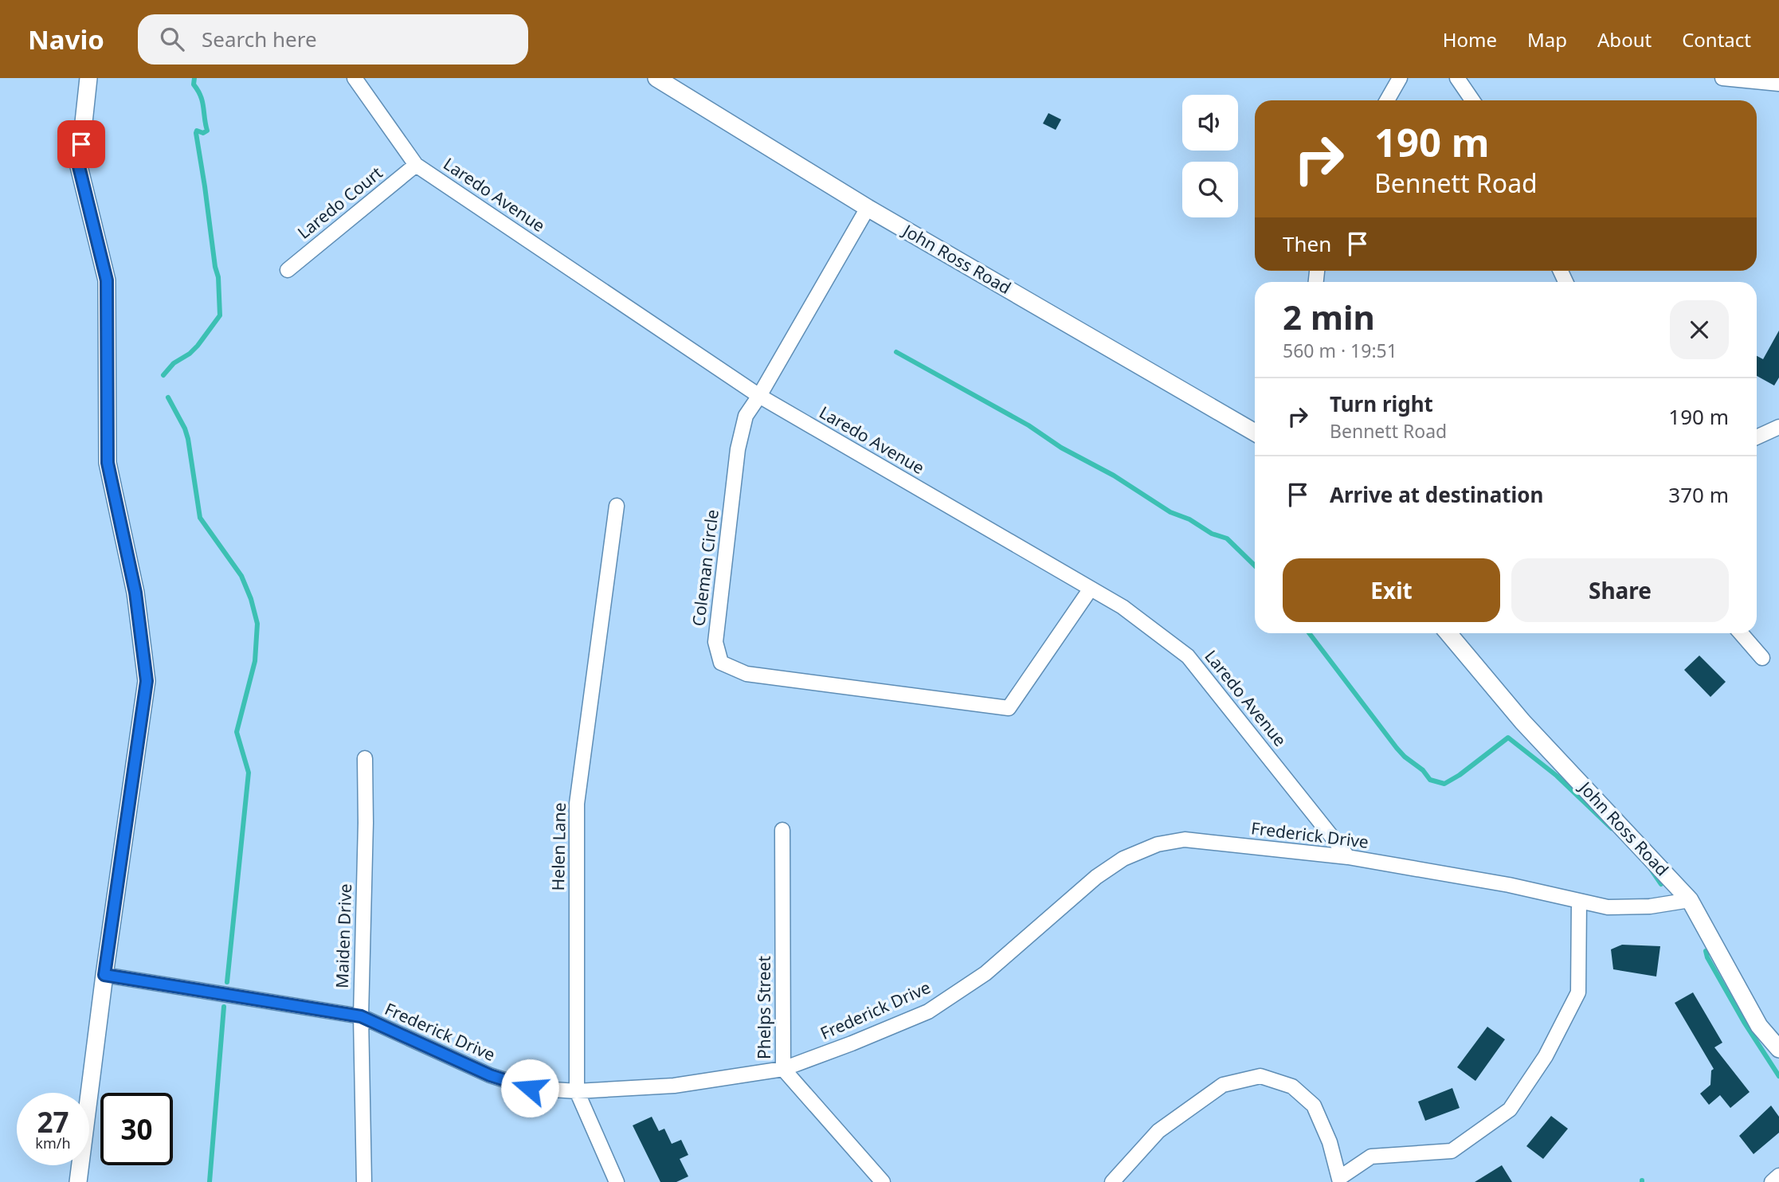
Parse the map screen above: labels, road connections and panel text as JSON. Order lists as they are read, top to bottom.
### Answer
{
  "streets": {
    "street": [
      "Laredo Avenue",
      "Laredo Court",
      "John Ross Road",
      "Coleman Circle",
      "Frederick Drive",
      "Helen Lane",
      "Maiden Drive",
      "Phelps Street"
    ]
  },
  "crossings": [
    ["Laredo Avenue", "Laredo Court"],
    ["Laredo Avenue", "Coleman Circle"],
    ["Laredo Avenue", "Frederick Drive"],
    ["John Ross Road", "Coleman Circle"],
    ["John Ross Road", "Frederick Drive"],
    ["Frederick Drive", "Helen Lane"],
    ["Frederick Drive", "Maiden Drive"],
    ["Frederick Drive", "Phelps Street"]
  ],
  "page": {
    "header": "Navio",
    "search": "Search here",
    "nav": [
      "Home",
      "Map",
      "About",
      "Contact"
    ],
    "turn": ["190 m", "Bennett Road"],
    "then": "Then",
    "heading": ["2 min", "560 m · 19:51"],
    "list": [
      {
        "name": "Turn right",
        "note": "Bennett Road",
        "value": "190 m"
      },
      {
        "name": "Arrive at destination",
        "value": "370 m"
      }
    ],
    "buttons": ["Exit", "Share"],
    "speed": "27 km/h",
    "limit": "30"
  }
}
